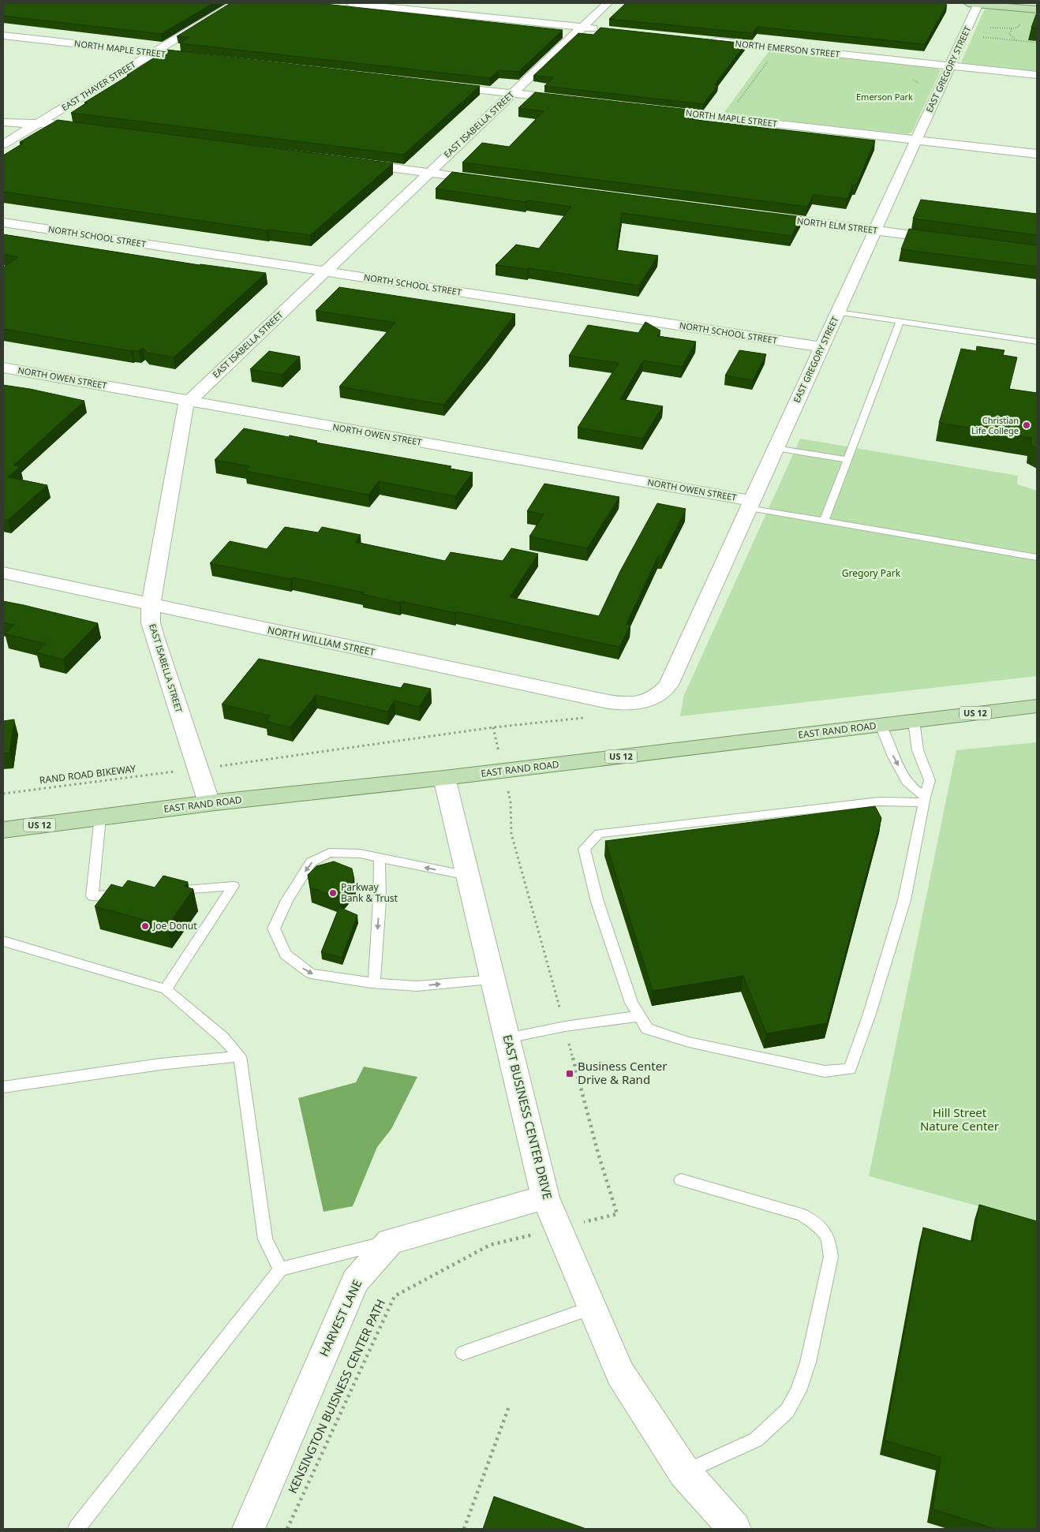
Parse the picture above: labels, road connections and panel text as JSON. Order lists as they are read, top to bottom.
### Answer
{
  "streets": {
    "main road": ["US 12", "EAST RAND ROAD"],
    "street": [
      "NORTH MAPLE STREET",
      "NORTH EMERSON STREET",
      "EAST GREGORY STREET",
      "EAST THAYER STREET",
      "EAST ISABELLA STREET",
      "NORTH ELM STREET",
      "NORTH SCHOOL STREET",
      "NORTH OWEN STREET",
      "NORTH WILLIAM STREET",
      "EAST BUSINESS CENTER DRIVE",
      "HARVEST LANE"
    ],
    "path": ["RAND ROAD BIKEWAY", "KENSINGTON BUISNESS CENTER PATH"]
  },
  "crossings": [
    ["NORTH MAPLE STREET", "EAST GREGORY STREET"],
    ["NORTH MAPLE STREET", "EAST THAYER STREET"],
    ["NORTH EMERSON STREET", "EAST GREGORY STREET"],
    ["EAST GREGORY STREET", "NORTH ELM STREET"],
    ["EAST GREGORY STREET", "NORTH SCHOOL STREET"],
    ["EAST GREGORY STREET", "NORTH OWEN STREET"],
    ["EAST GREGORY STREET", "NORTH WILLIAM STREET"],
    ["EAST ISABELLA STREET", "NORTH SCHOOL STREET"],
    ["EAST ISABELLA STREET", "NORTH OWEN STREET"],
    ["EAST ISABELLA STREET", "NORTH WILLIAM STREET"],
    ["EAST ISABELLA STREET", "EAST RAND ROAD"],
    ["EAST RAND ROAD", "EAST BUSINESS CENTER DRIVE"],
    ["EAST BUSINESS CENTER DRIVE", "KENSINGTON BUISNESS CENTER PATH"]
  ],
  "parks": ["Emerson Park", "Gregory Park", "Hill Street Nature Center"],
  "places": {
    "other": ["Christian Life College", "Parkway Bank & Trust", "Joe Donut"],
    "transit": ["Business Center Drive & Rand"]
  }
}
